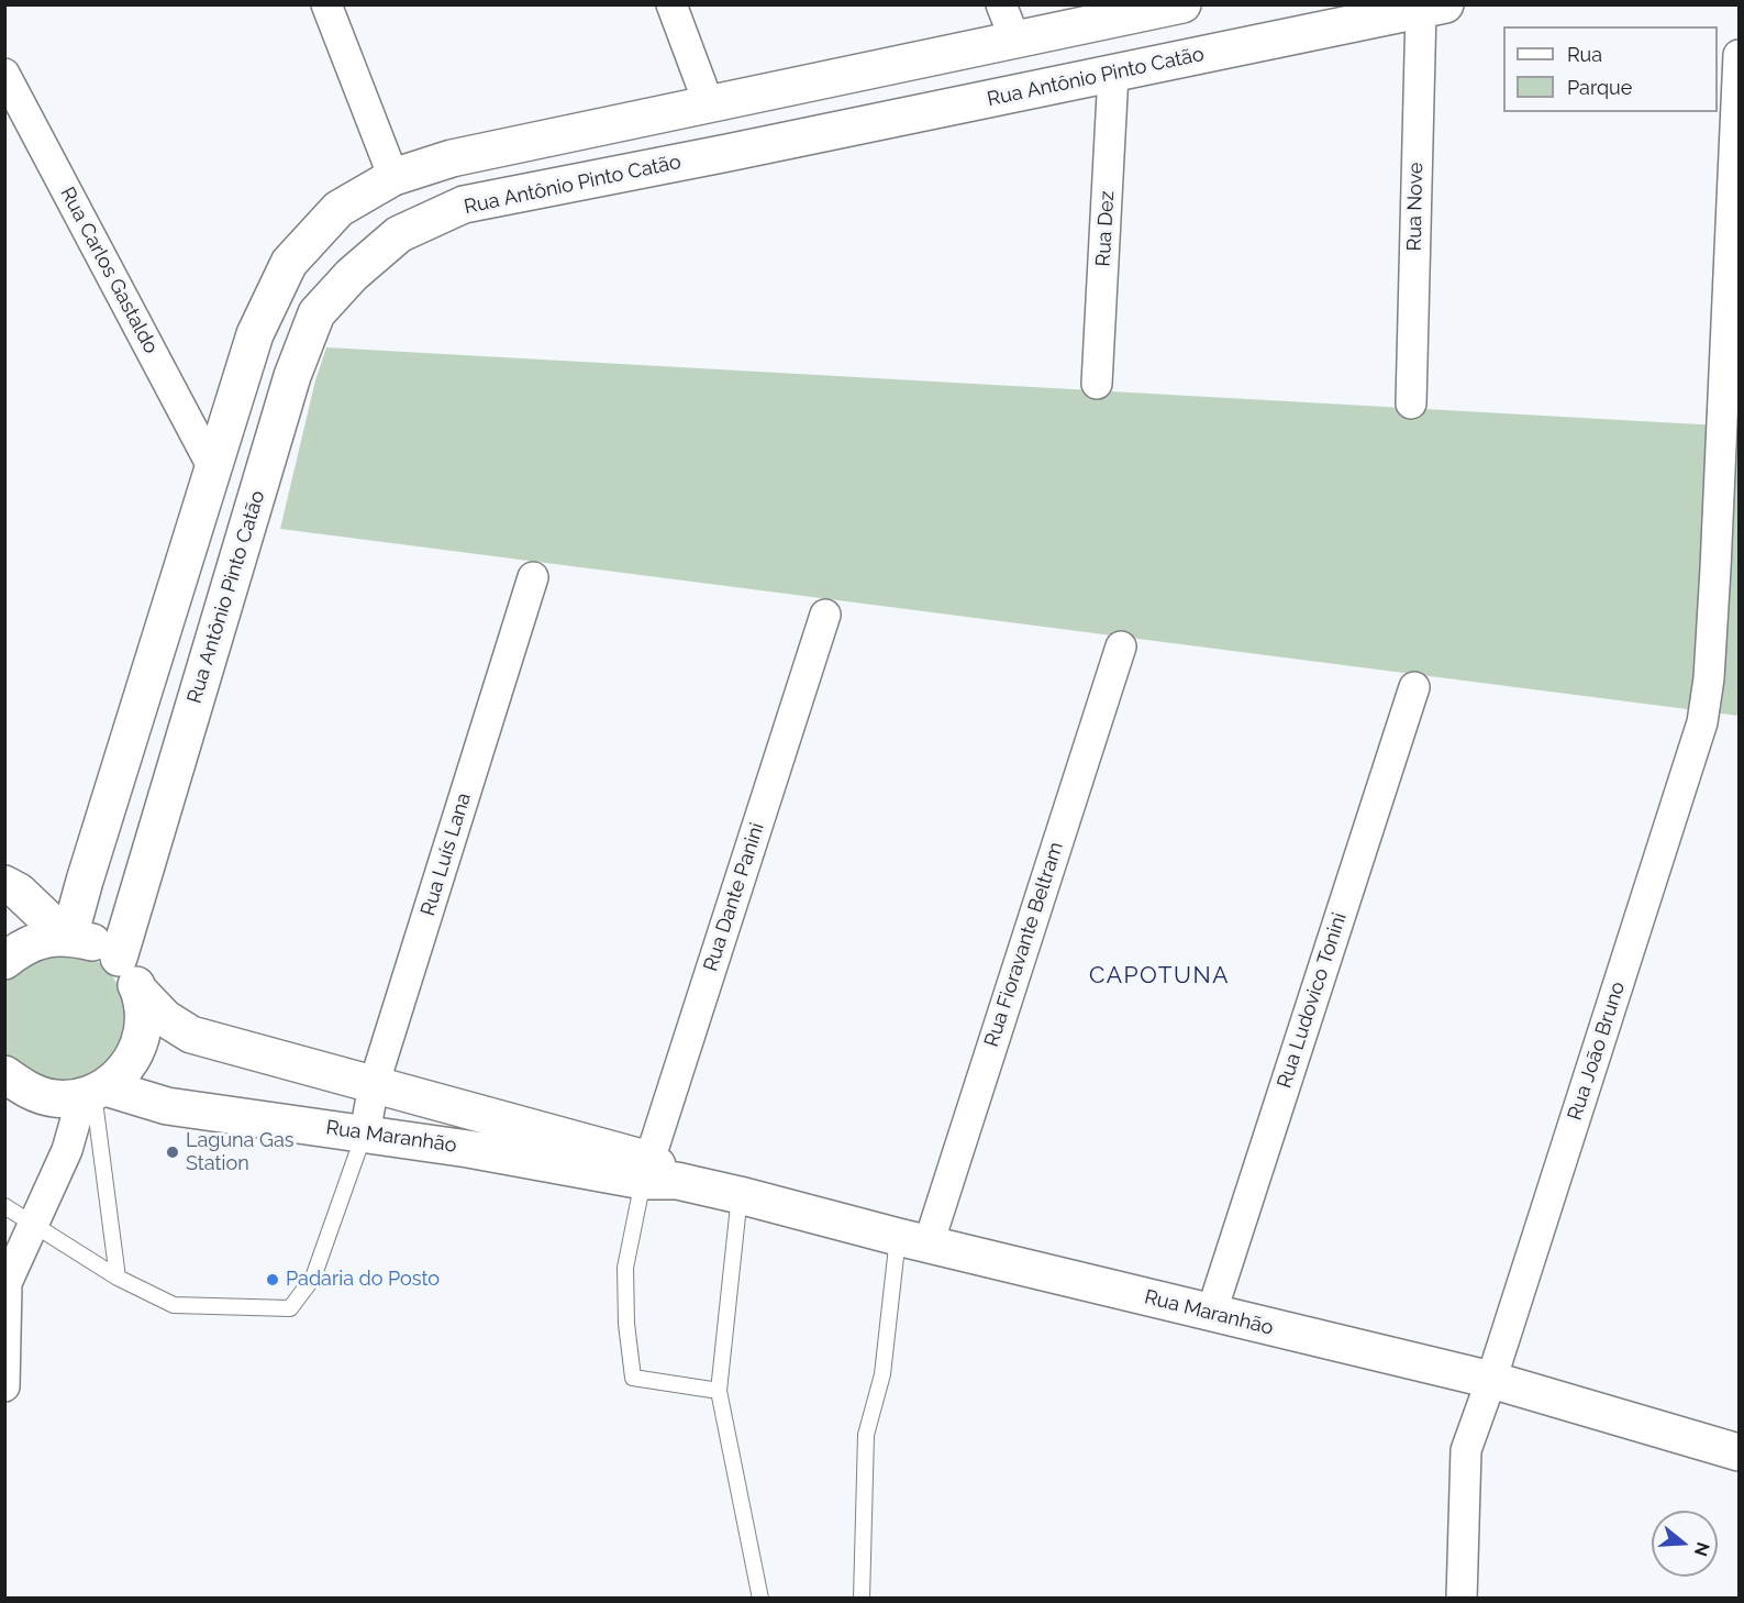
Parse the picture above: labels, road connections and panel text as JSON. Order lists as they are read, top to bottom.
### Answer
{
  "streets": {
    "main road": ["Rua Antônio Pinto Catão", "Rua Maranhão"],
    "street": [
      "Rua Nove",
      "Rua Dez",
      "Rua Carlos Gastaldo",
      "Rua Luís Lana",
      "Rua Dante Panini",
      "Rua Fioravante Beltram",
      "Rua Ludovico Tonini",
      "Rua João Bruno"
    ]
  },
  "crossings": [
    ["Rua Antônio Pinto Catão", "Rua Nove"],
    ["Rua Antônio Pinto Catão", "Rua Dez"],
    ["Rua Antônio Pinto Catão", "Rua Maranhão"],
    ["Rua Luís Lana", "Rua Maranhão"],
    ["Rua Dante Panini", "Rua Maranhão"],
    ["Rua Fioravante Beltram", "Rua Maranhão"],
    ["Rua Ludovico Tonini", "Rua Maranhão"],
    ["Rua João Bruno", "Rua Maranhão"]
  ],
  "districts": ["CAPOTUNA"],
  "places": ["Laguna Gas Station", "Padaria do Posto"],
  "legend": ["Rua", "Parque"],
  "north": "right"
}
